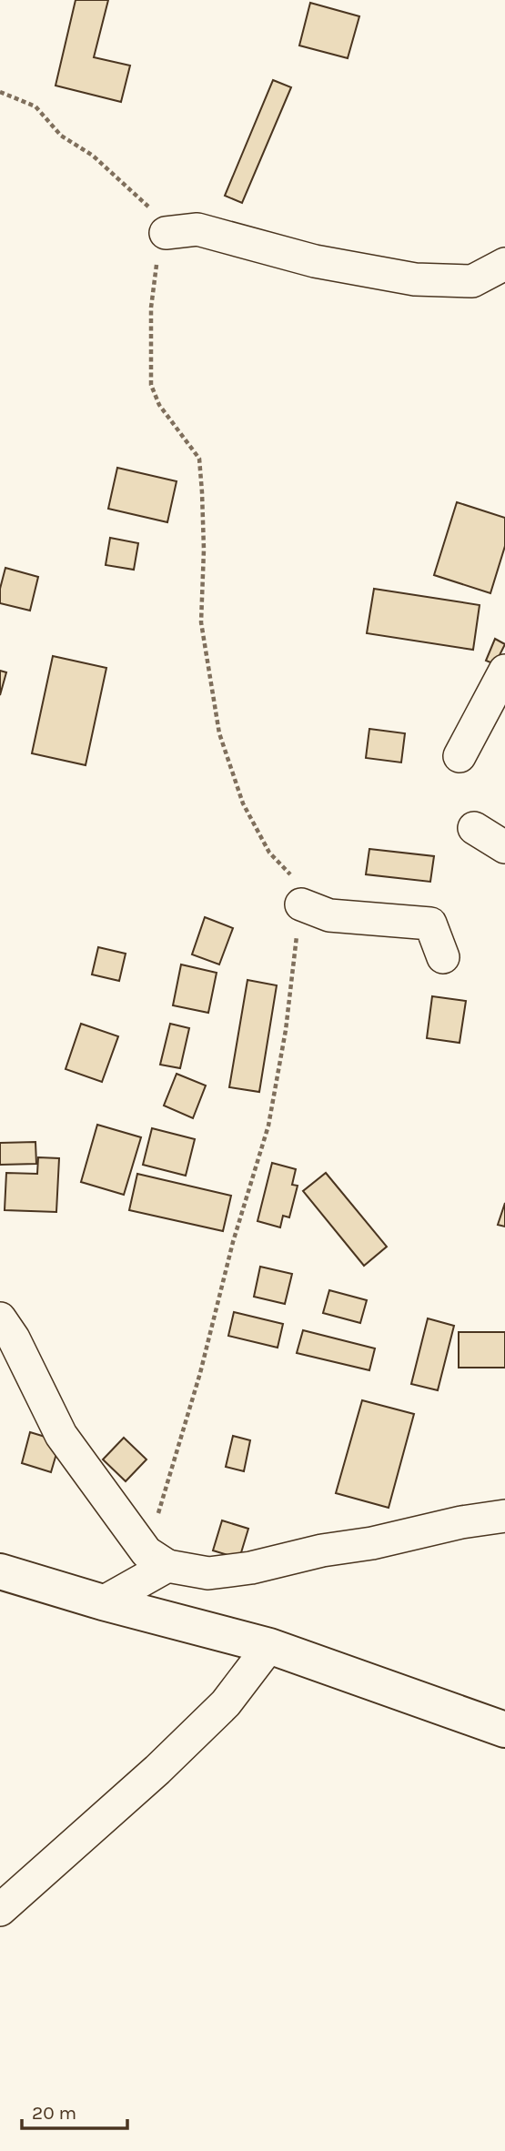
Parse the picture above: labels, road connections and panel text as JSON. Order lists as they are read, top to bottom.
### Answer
{
  "scale_bar": "20 m"
}
